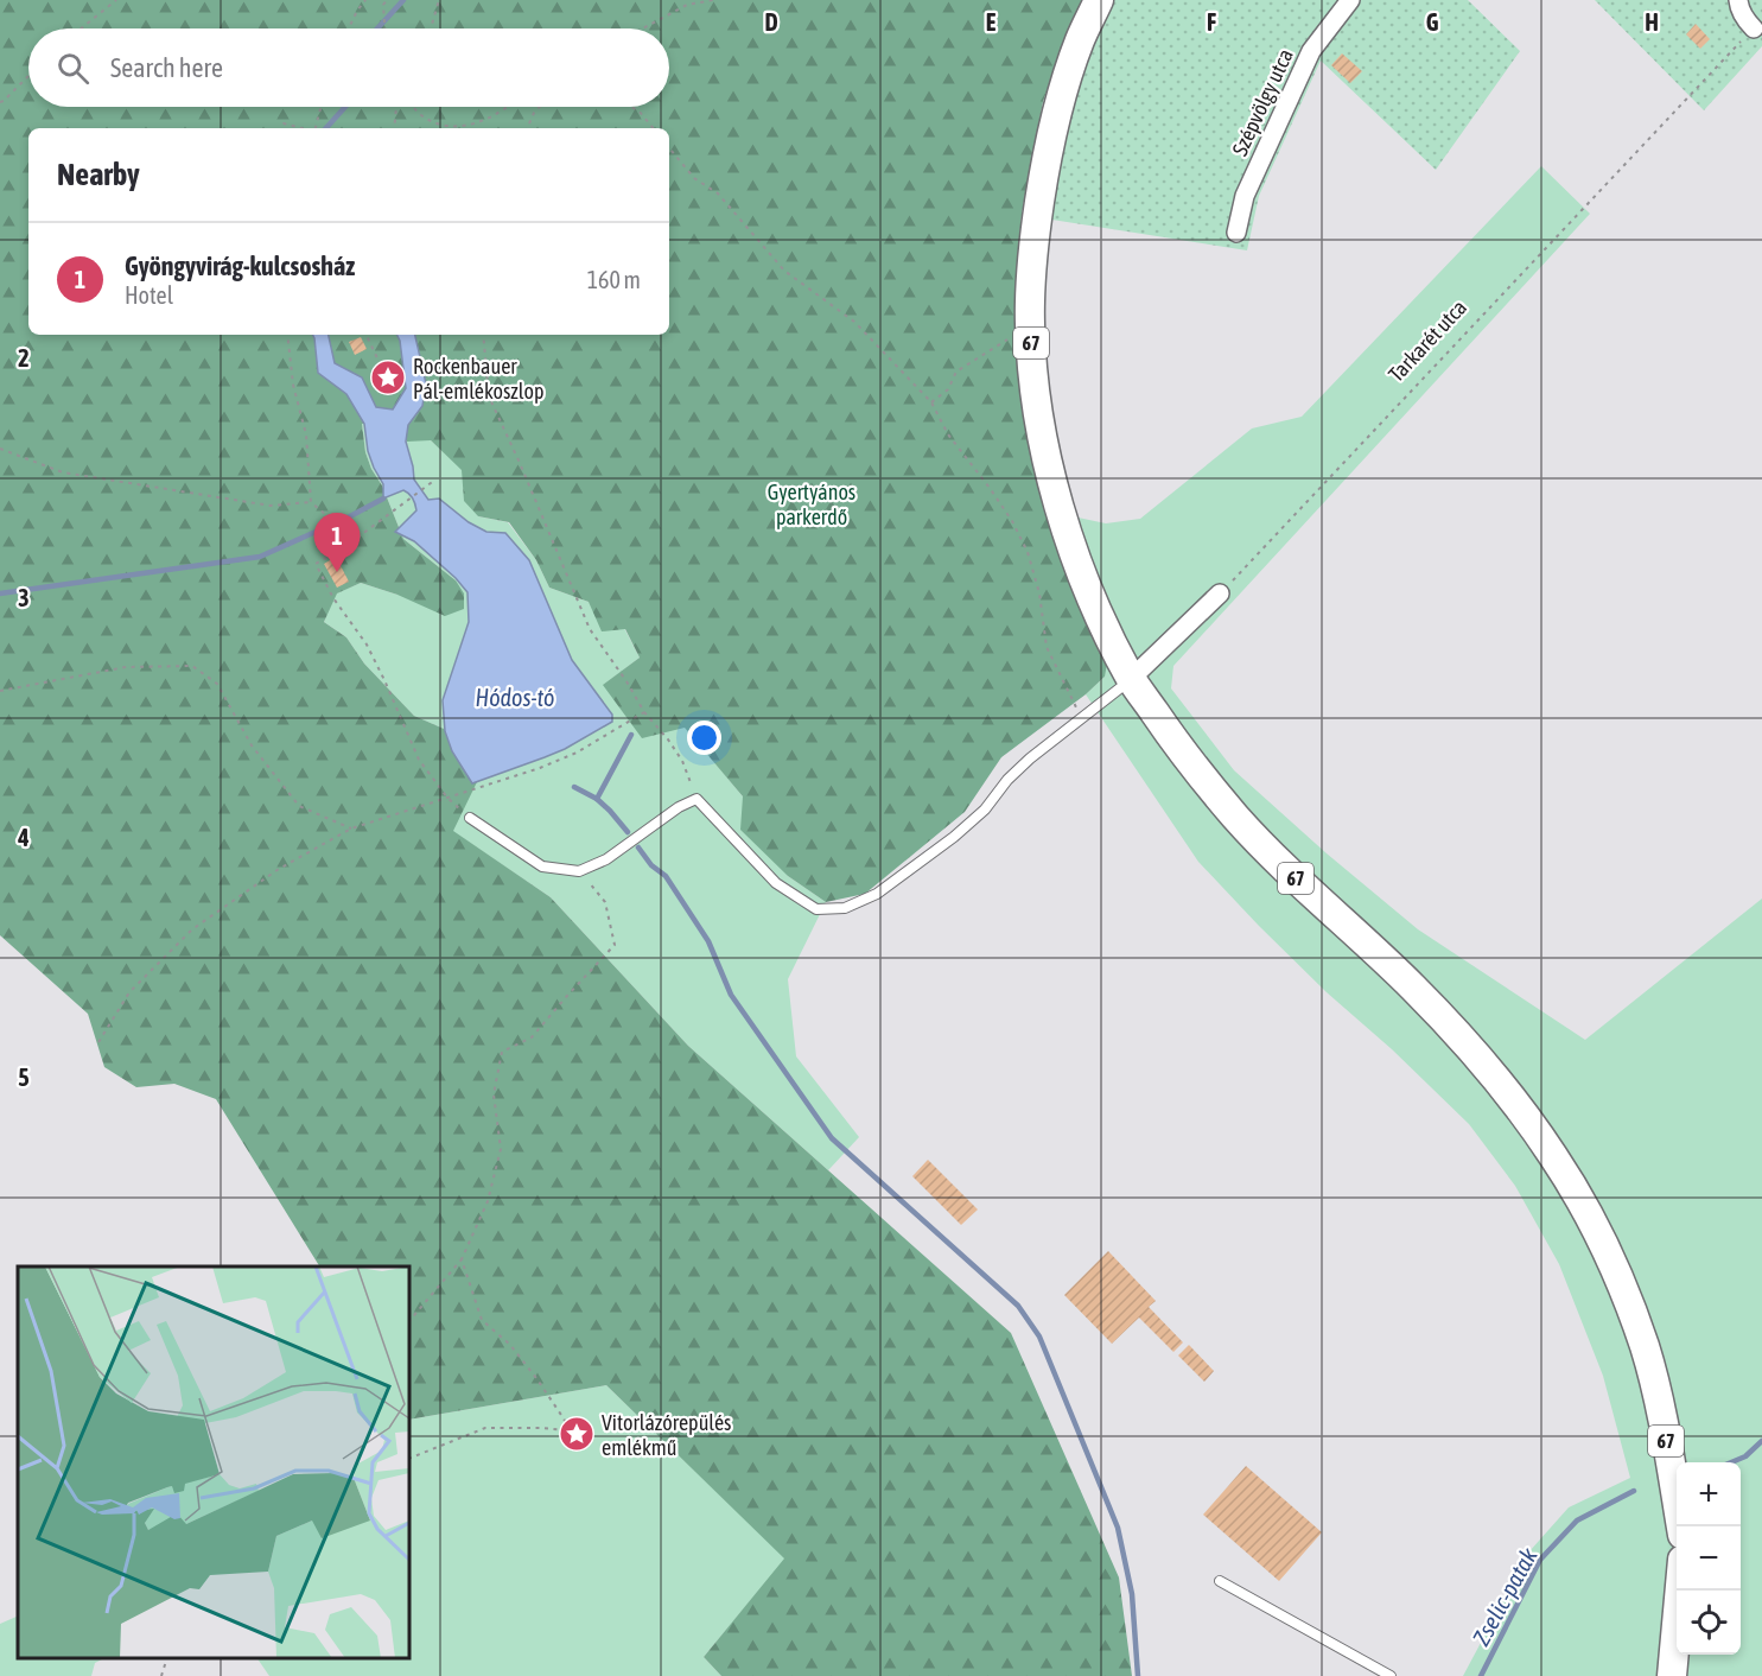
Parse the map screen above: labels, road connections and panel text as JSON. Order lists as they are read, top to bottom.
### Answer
{
  "streets": {
    "main road": ["67"],
    "street": ["Szépvölgy utca"],
    "path": ["Tarkarét utca"]
  },
  "water": ["Hódos-tó", "Zselic-patak"],
  "parks": ["Gyertyános parkerdő"],
  "places": {
    "place": ["Rockenbauer Pál-emlékoszlop", "Vitorlázórepülés emlékmű"]
  },
  "page": {
    "search": "Search here",
    "heading": "Nearby",
    "list": [
      {
        "mark": "1",
        "name": "Gyöngyvirág-kulcsosház",
        "note": "Hotel",
        "value": "160 m"
      }
    ],
    "pins": "1",
    "map_buttons": ["+", "−"]
  },
  "grid": {
    "columns": [
      "D",
      "E",
      "F",
      "G",
      "H"
    ],
    "rows": [
      "2",
      "3",
      "4",
      "5"
    ]
  }
}
